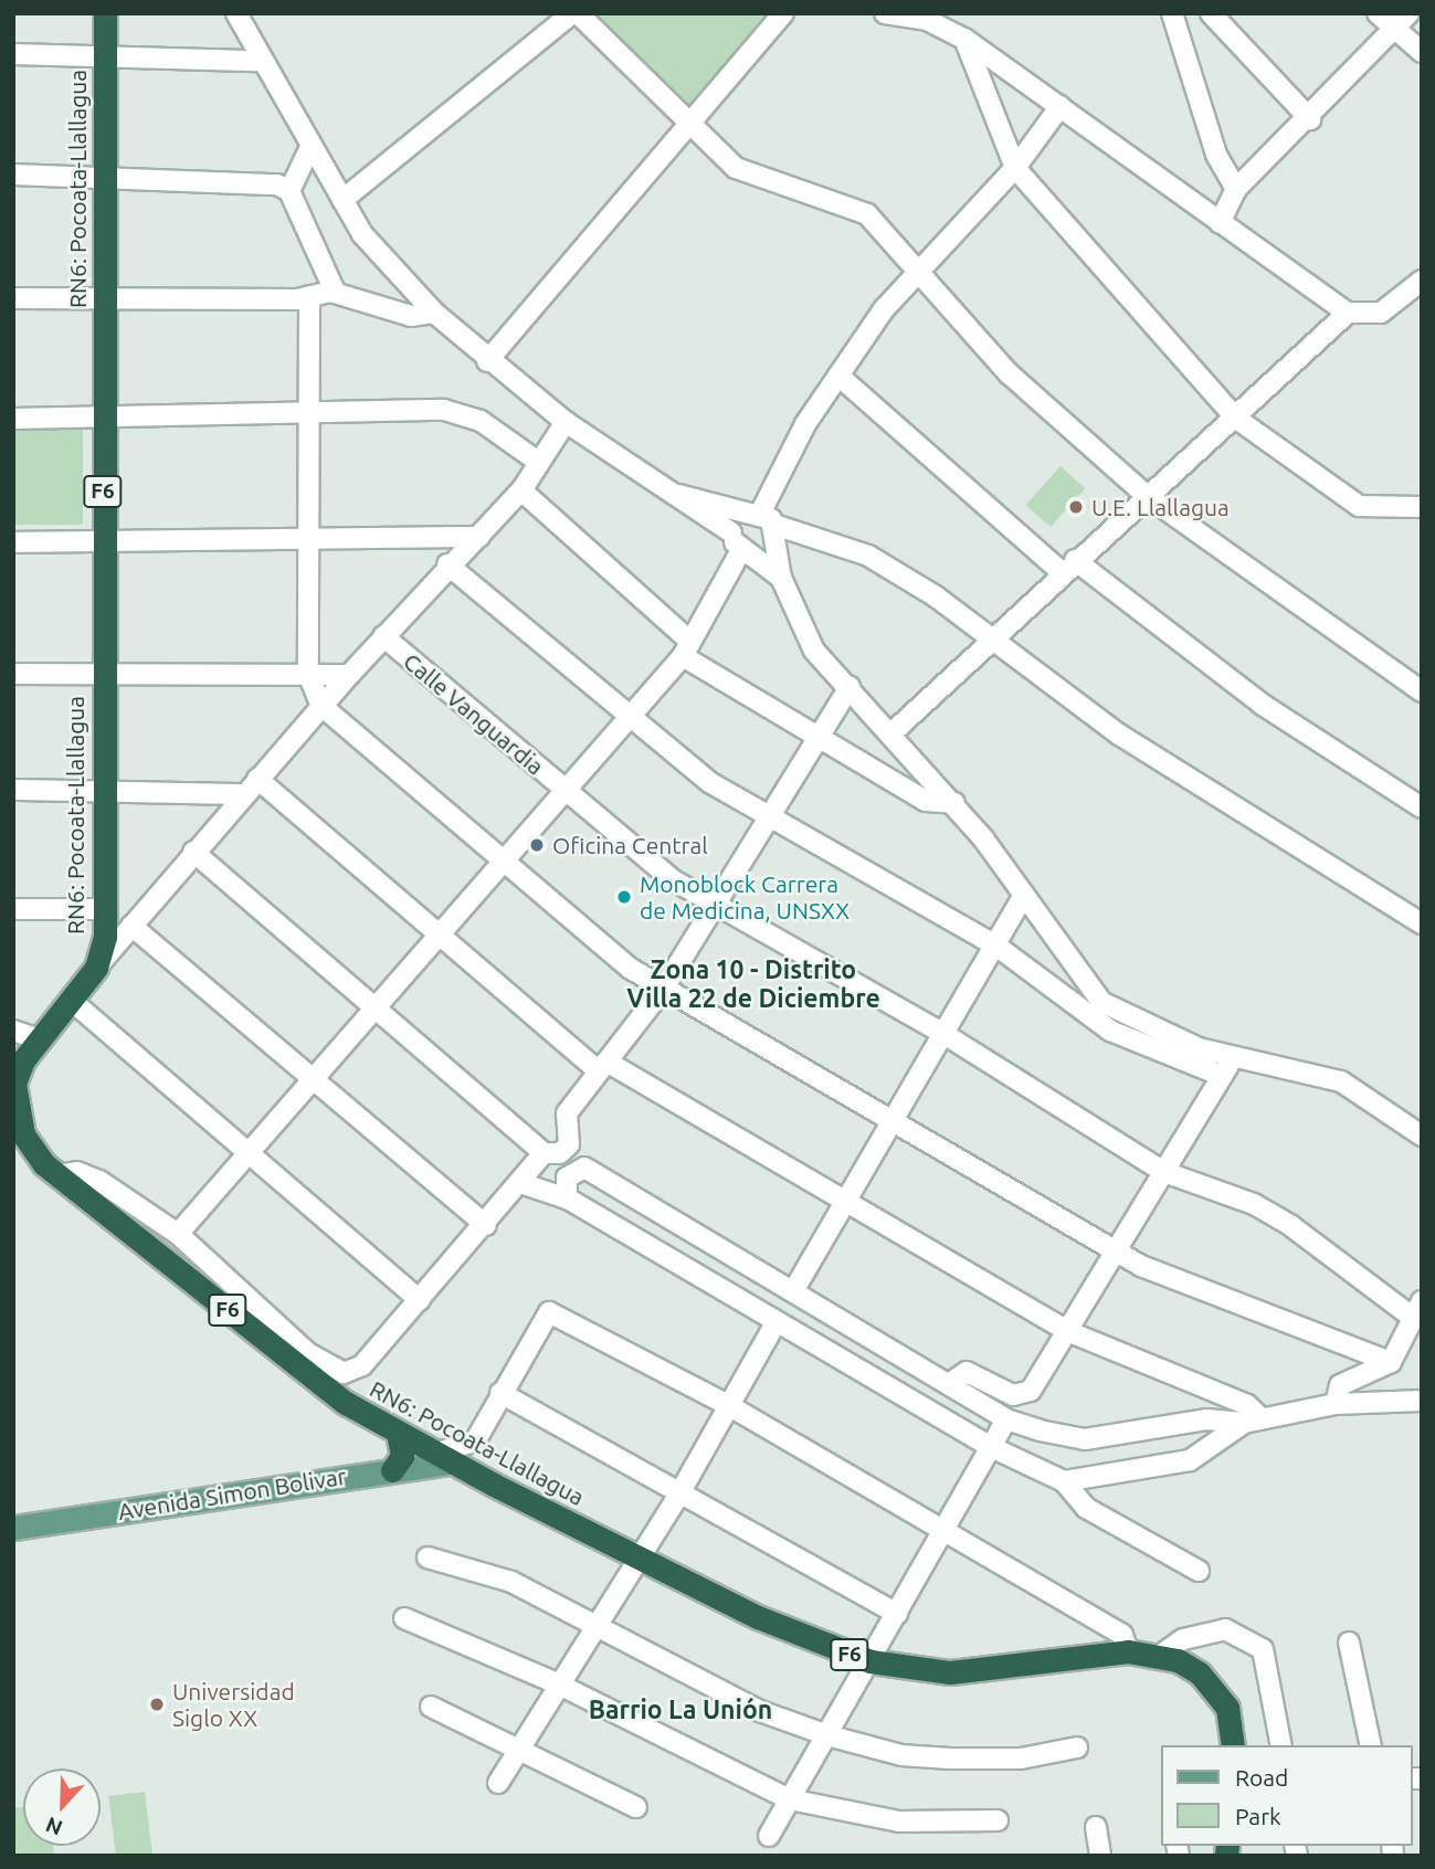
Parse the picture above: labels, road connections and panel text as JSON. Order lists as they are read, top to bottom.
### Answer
{
  "streets": {
    "highway": ["RN6: Pocoata-Llallagua", "F6"],
    "main road": ["Avenida Simon Bolivar"],
    "street": ["Calle Vanguardia"]
  },
  "crossings": [
    ["RN6: Pocoata-Llallagua", "Avenida Simon Bolivar"]
  ],
  "districts": ["Zona 10 - Distrito Villa 22 de Diciembre", "Barrio La Unión"],
  "places": [
    "U.E. Llallagua",
    "Oficina Central",
    "Monoblock Carrera de Medicina, UNSXX",
    "Universidad Siglo XX"
  ],
  "legend": ["Road", "Park"],
  "north": "bottom"
}
